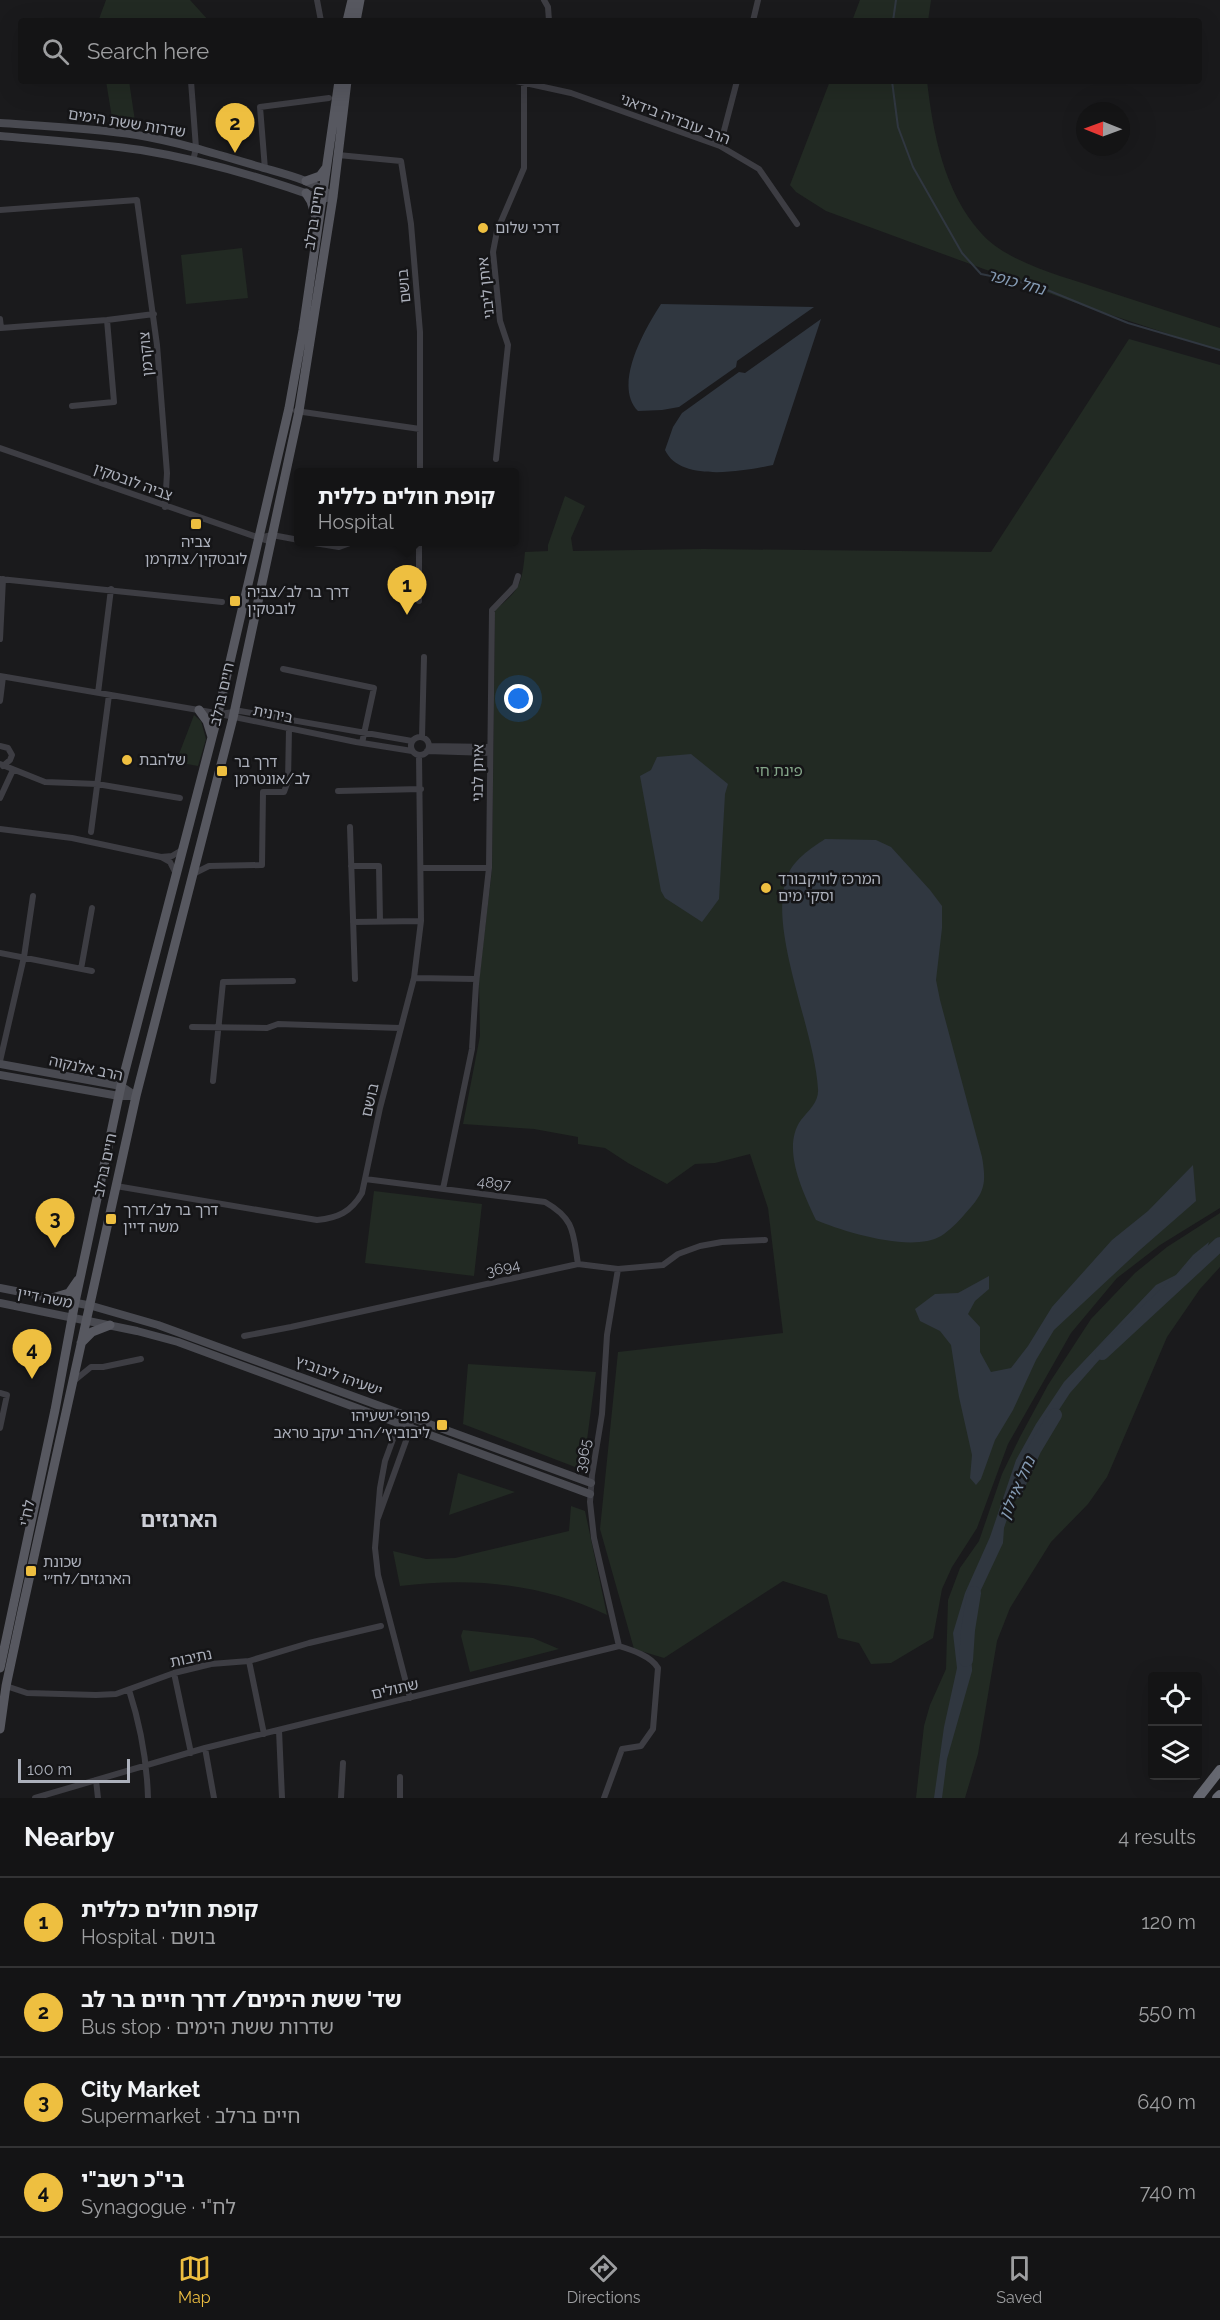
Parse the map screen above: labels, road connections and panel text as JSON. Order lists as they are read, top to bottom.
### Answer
{
  "streets": {
    "main road": ["חיים ברלב", "לח\"י"],
    "street": [
      "הרב עובדיה בידאני",
      "שדרות ששת הימים",
      "בושם",
      "איתן ליבני",
      "צוקרמן",
      "צביה לובטקין",
      "בירנית",
      "איתן לבני",
      "הרב אלנקוה",
      "4897",
      "3694",
      "משה דיין",
      "ישעיהו ליבוביץ",
      "3965",
      "נתיבות",
      "שתולים"
    ]
  },
  "crossings": [
    ["שדרות ששת הימים", "חיים ברלב"],
    ["חיים ברלב", "בושם"],
    ["חיים ברלב", "צביה לובטקין"],
    ["חיים ברלב", "בירנית"],
    ["חיים ברלב", "הרב אלנקוה"],
    ["חיים ברלב", "משה דיין"],
    ["חיים ברלב", "ישעיהו ליבוביץ"],
    ["חיים ברלב", "לח\"י"],
    ["בושם", "בירנית"],
    ["בושם", "4897"],
    ["צוקרמן", "צביה לובטקין"],
    ["איתן לבני", "4897"],
    ["4897", "3694"],
    ["3694", "3965"],
    ["משה דיין", "ישעיהו ליבוביץ"],
    ["משה דיין", "לח\"י"],
    ["ישעיהו ליבוביץ", "3965"],
    ["ישעיהו ליבוביץ", "לח\"י"],
    ["3965", "שתולים"],
    ["לח\"י", "נתיבות"]
  ],
  "districts": ["הארגזים"],
  "water": ["נחל כופר", "נחל איילון"],
  "parks": ["פינת חי"],
  "places": {
    "other": ["דרכי שלום", "שלהבת", "המרכז לוויקבורד וסקי מים"],
    "transit": [
      "צביה לובטקין/צוקרמן",
      "דרך בר לב/צביה לובטקין",
      "דרך בר לב/אונטרמן",
      "דרך בר לב/דרך משה דיין",
      "פרופ׳ ישעיהו ליבוביץ׳/הרב יעקב טראב",
      "שכונת הארגזים/לח״י"
    ]
  },
  "scale_bar": "100 m",
  "north": "left",
  "page": {
    "search": "Search here",
    "pins": [
      "2",
      "1",
      "3",
      "4"
    ],
    "popup": ["קופת חולים כללית", "Hospital"],
    "scale": "100 m",
    "heading": ["Nearby", "4 results"],
    "list": [
      {
        "mark": "1",
        "name": "קופת חולים כללית",
        "note": "Hospital · בושם",
        "value": "120 m"
      },
      {
        "mark": "2",
        "name": "שד' ששת הימים/ דרך חיים בר לב",
        "note": "Bus stop · שדרות ששת הימים",
        "value": "550 m"
      },
      {
        "mark": "3",
        "name": "City Market",
        "note": "Supermarket · חיים ברלב",
        "value": "640 m"
      },
      {
        "mark": "4",
        "name": "בי\"כ רשב\"י",
        "note": "Synagogue · לח\"י",
        "value": "740 m"
      }
    ],
    "nav": ["Map", "Directions", "Saved"]
  }
}
